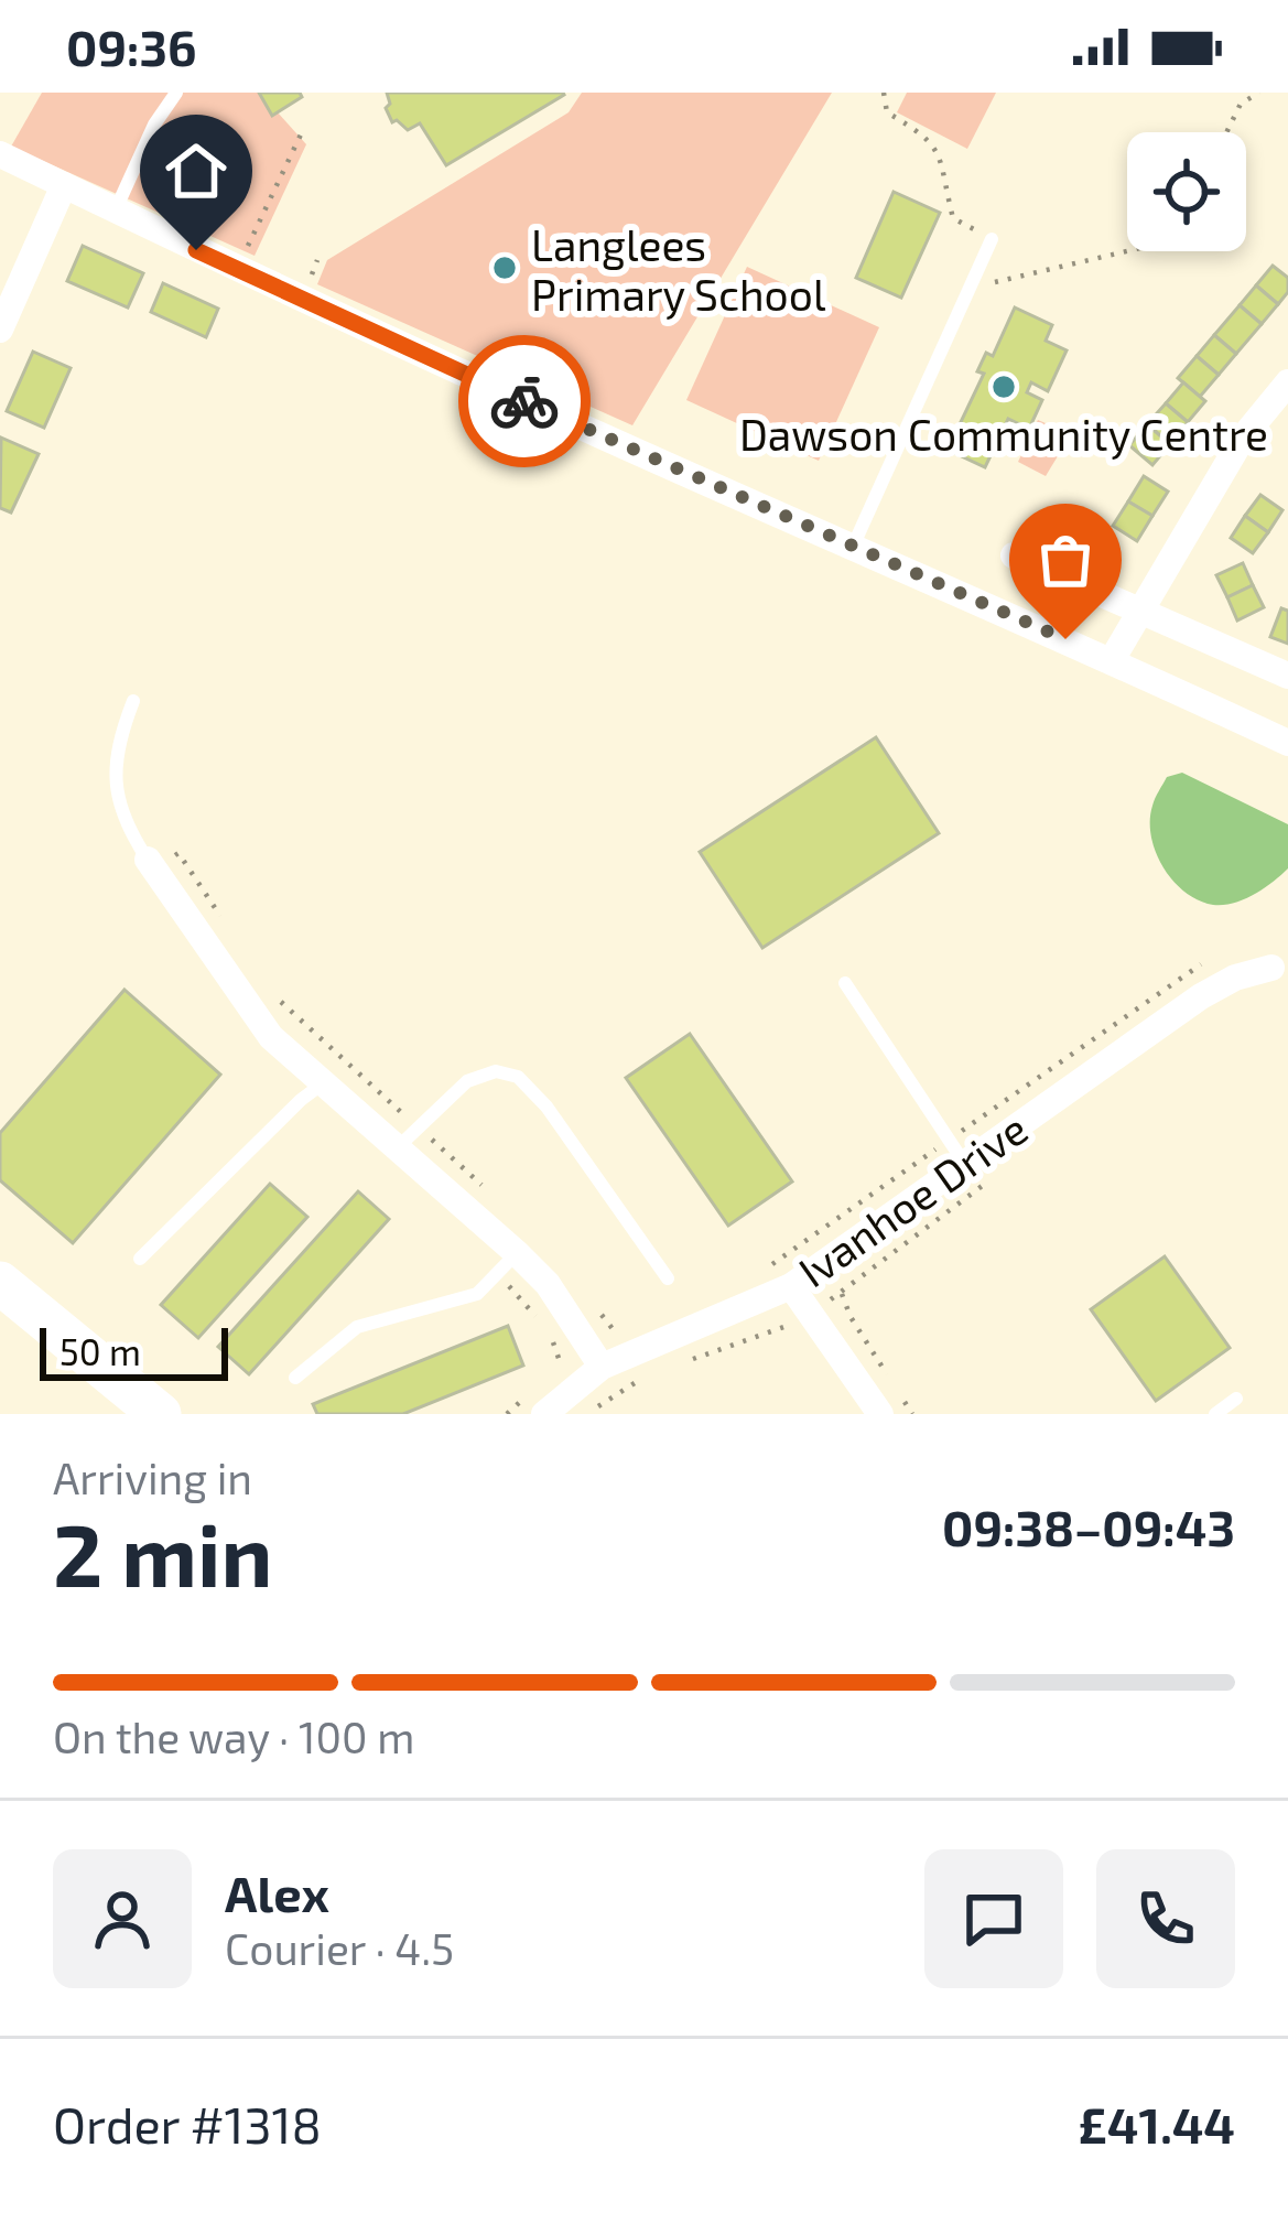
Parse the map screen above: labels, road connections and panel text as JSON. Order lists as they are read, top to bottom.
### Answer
{
  "streets": {
    "street": ["Ivanhoe Drive"]
  },
  "places": ["Langlees Primary School", "Dawson Community Centre"],
  "scale_bar": "50 m",
  "page": {
    "status": "09:36",
    "scale": "50 m",
    "heading": ["2 min", "Arriving in", "09:38–09:43"],
    "panel": [
      "Alex",
      "Courier · 4.5",
      "Order #1318",
      "£41.44"
    ],
    "bar": "On the way · 100 m"
  }
}
